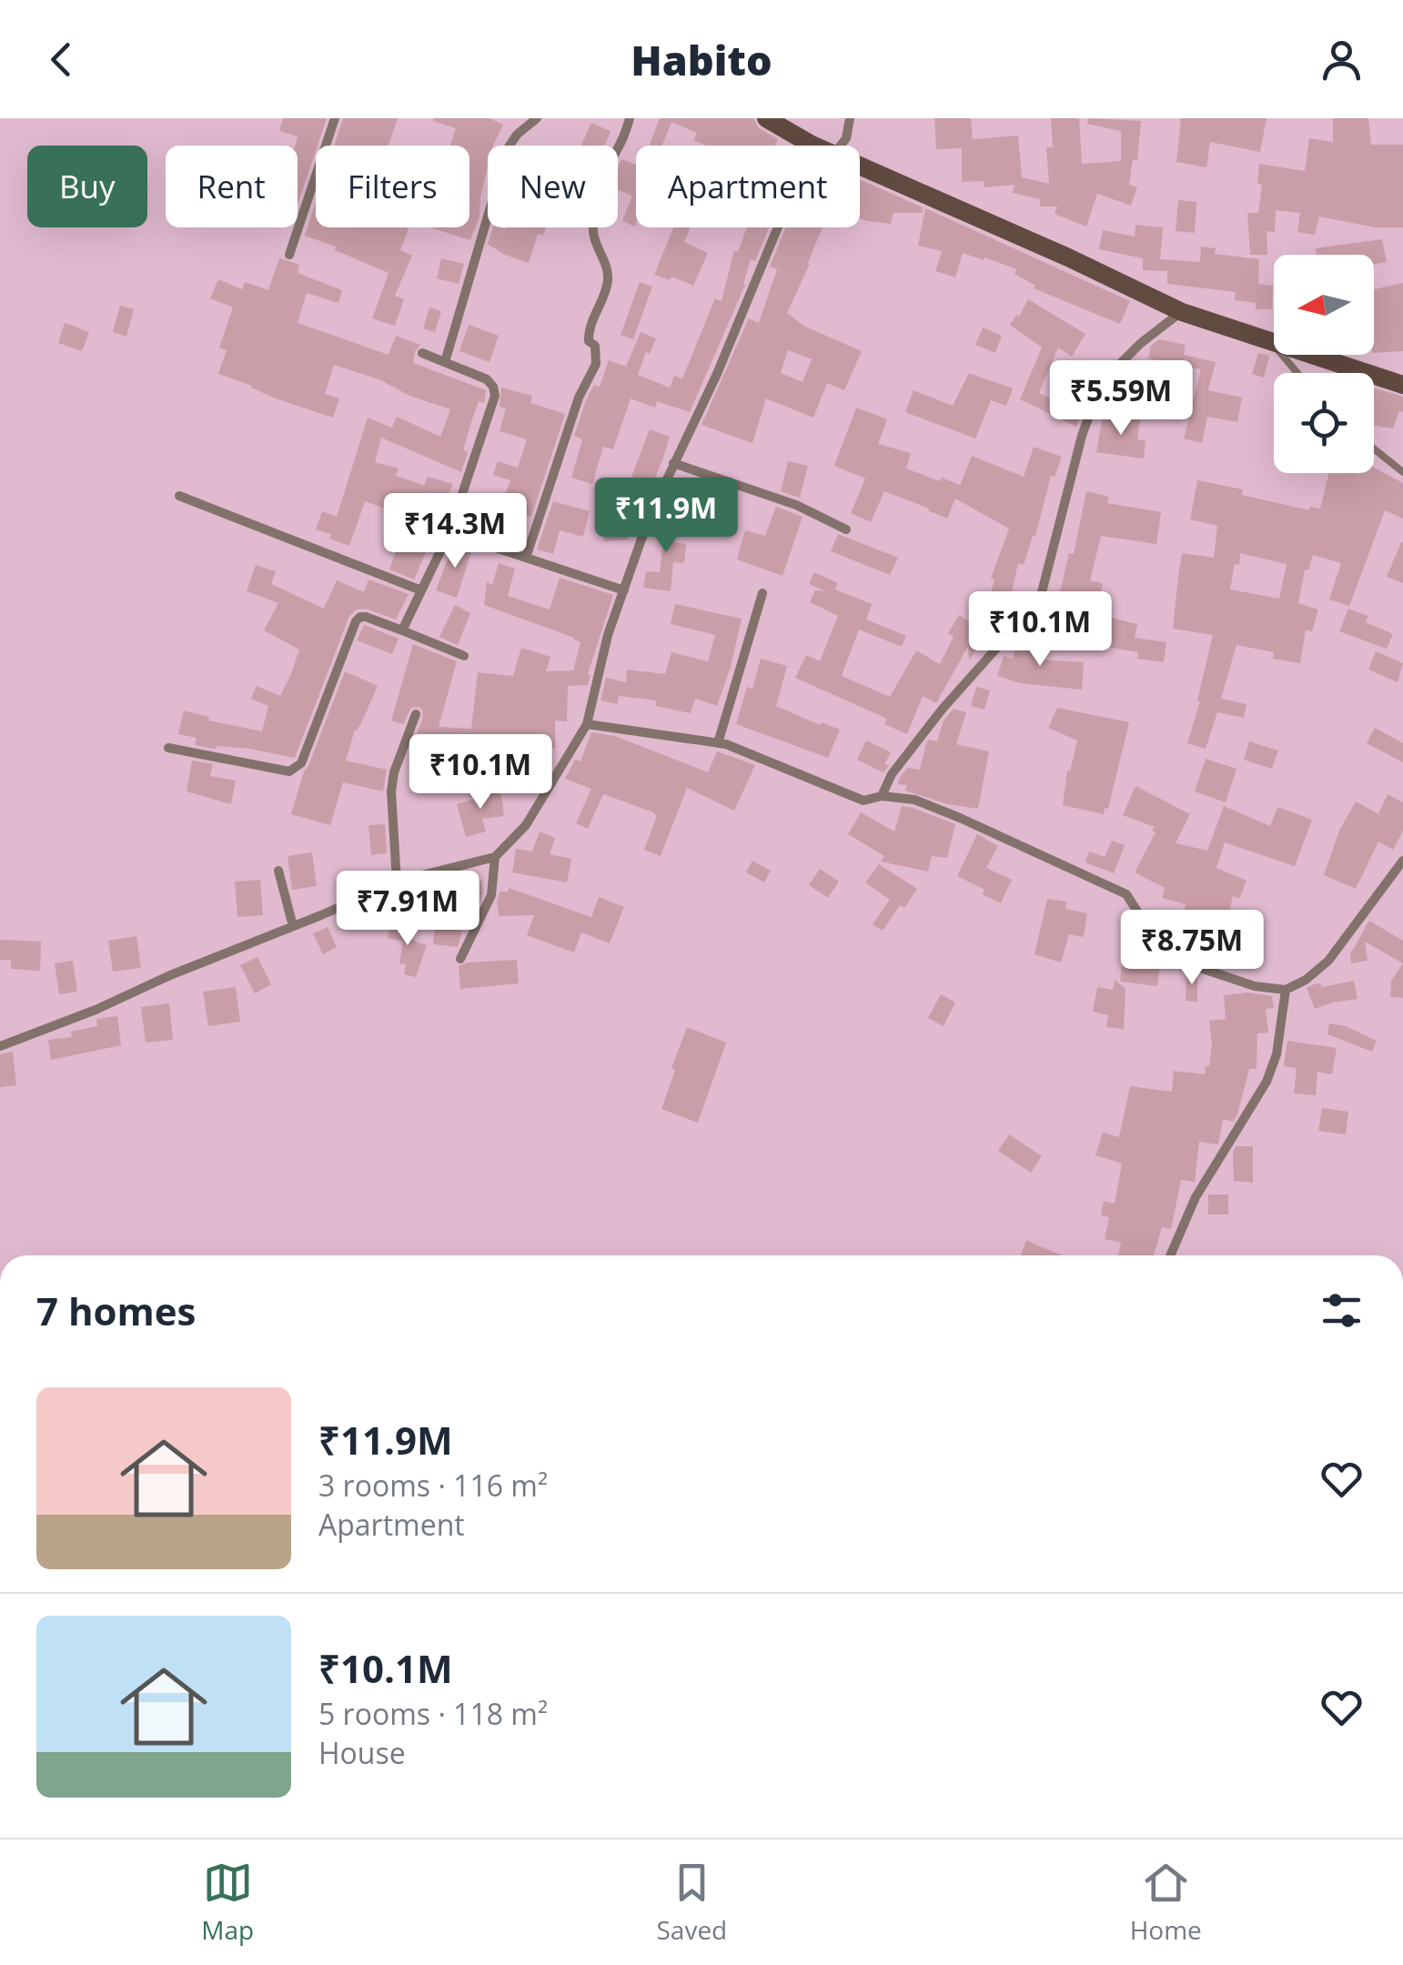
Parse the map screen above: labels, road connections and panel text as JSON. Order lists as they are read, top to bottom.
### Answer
{
  "north": "left",
  "page": {
    "header": "Habito",
    "chip": [
      "Buy",
      "Rent",
      "Filters",
      "New",
      "Apartment"
    ],
    "price": [
      "₹5.59M",
      "₹11.9M",
      "₹14.3M",
      "₹10.1M",
      "₹10.1M",
      "₹7.91M",
      "₹8.75M"
    ],
    "heading": "7 homes",
    "list": [
      {
        "name": "₹11.9M",
        "note": "3 rooms · 116 m² · Apartment"
      },
      {
        "name": "₹10.1M",
        "note": "5 rooms · 118 m² · House"
      }
    ],
    "tabs": ["Map", "Saved", "Home"]
  }
}
